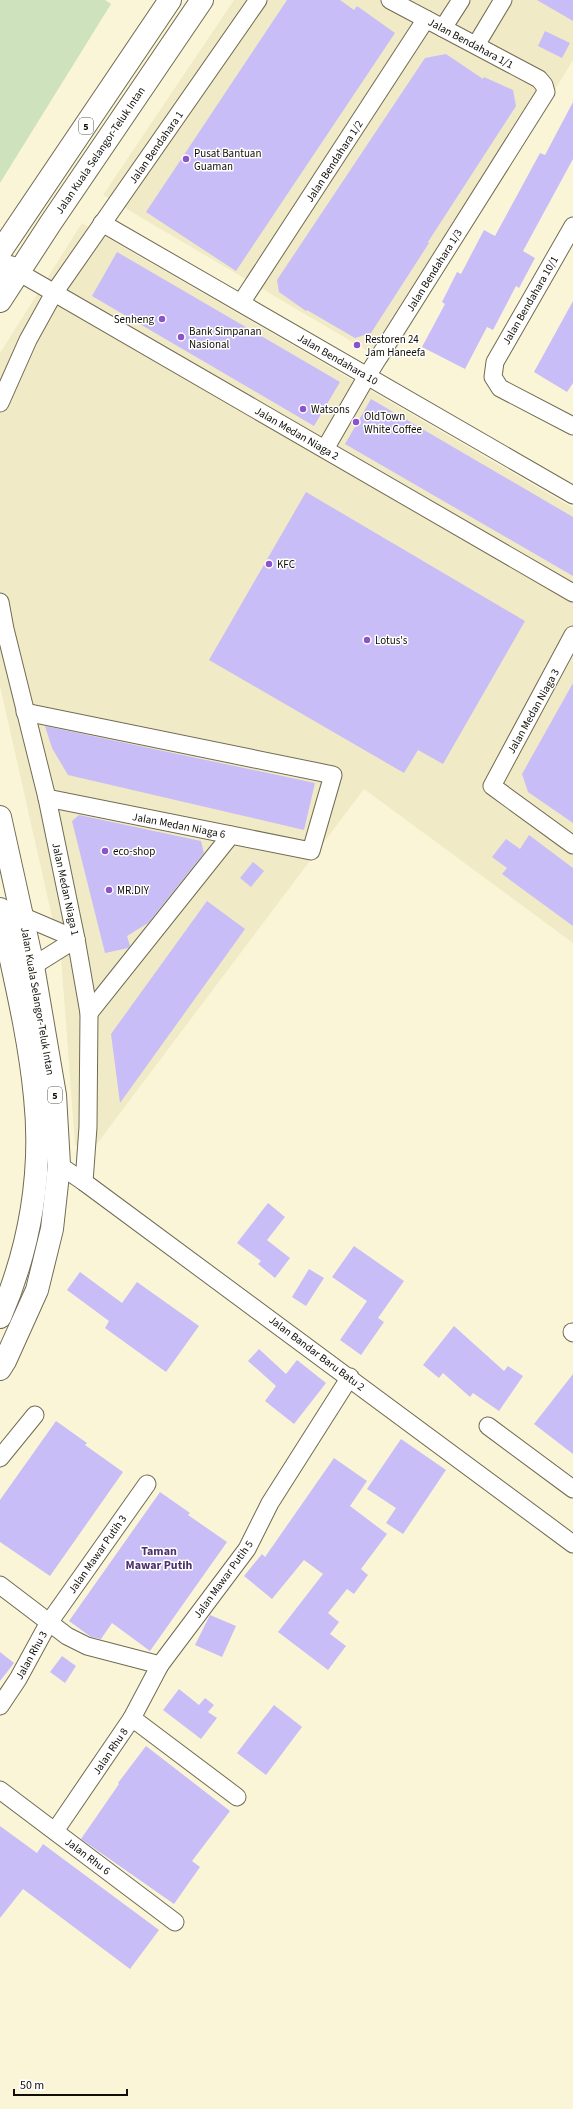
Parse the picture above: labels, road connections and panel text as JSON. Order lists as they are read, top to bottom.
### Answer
{
  "streets": {
    "highway": ["5", "Jalan Kuala Selangor-Teluk Intan"],
    "street": [
      "Jalan Bendahara 1/1",
      "Jalan Bendahara 1",
      "Jalan Bendahara 1/2",
      "Jalan Bendahara 1/3",
      "Jalan Bendahara 10/1",
      "Jalan Bendahara 10",
      "Jalan Medan Niaga 2",
      "Jalan Medan Niaga 3",
      "Jalan Medan Niaga 6",
      "Jalan Medan Niaga 1",
      "Jalan Bandar Baru Batu 2",
      "Jalan Mawar Putih 3",
      "Jalan Mawar Putih 5",
      "Jalan Rhu 3",
      "Jalan Rhu 8",
      "Jalan Rhu 6"
    ]
  },
  "crossings": [
    ["Jalan Bendahara 1/1", "Jalan Bendahara 1/2"],
    ["Jalan Bendahara 1/1", "Jalan Bendahara 1/3"],
    ["Jalan Bendahara 1", "Jalan Bendahara 10"],
    ["Jalan Bendahara 1", "Jalan Medan Niaga 2"],
    ["Jalan Kuala Selangor-Teluk Intan", "Jalan Medan Niaga 2"],
    ["Jalan Kuala Selangor-Teluk Intan", "Jalan Bandar Baru Batu 2"],
    ["Jalan Bendahara 1/2", "Jalan Bendahara 10"],
    ["Jalan Bendahara 1/3", "Jalan Bendahara 10"],
    ["Jalan Bendahara 1/3", "Jalan Medan Niaga 2"],
    ["Jalan Medan Niaga 6", "Jalan Medan Niaga 1"],
    ["Jalan Medan Niaga 1", "Jalan Bandar Baru Batu 2"],
    ["Jalan Bandar Baru Batu 2", "Jalan Mawar Putih 5"],
    ["Jalan Mawar Putih 3", "Jalan Rhu 3"],
    ["Jalan Mawar Putih 5", "Jalan Rhu 8"],
    ["Jalan Rhu 8", "Jalan Rhu 6"]
  ],
  "districts": ["Taman Mawar Putih"],
  "places": [
    "Pusat Bantuan Guaman",
    "Senheng",
    "Bank Simpanan Nasional",
    "Restoren 24 Jam Haneefa",
    "Watsons",
    "OldTown White Coffee",
    "KFC",
    "Lotus's",
    "eco-shop",
    "MR.DIY"
  ],
  "scale_bar": "50 m"
}
